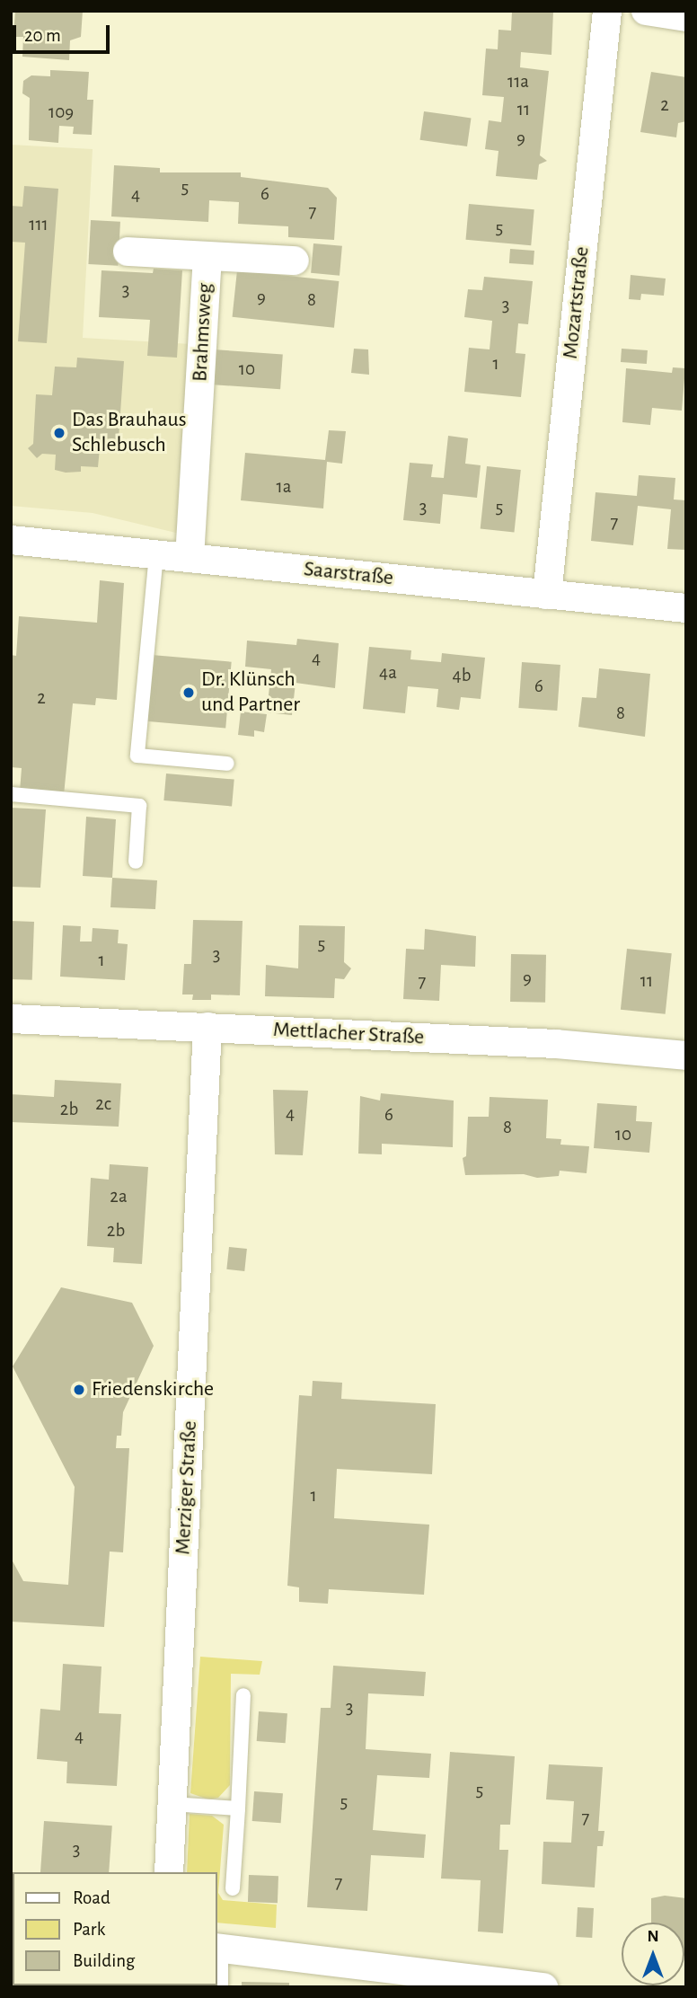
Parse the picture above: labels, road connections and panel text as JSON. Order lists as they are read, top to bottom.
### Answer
{
  "streets": {
    "street": [
      "Mozartstraße",
      "Brahmsweg",
      "Saarstraße",
      "Mettlacher Straße",
      "Merziger Straße"
    ]
  },
  "crossings": [
    ["Mozartstraße", "Saarstraße"],
    ["Brahmsweg", "Saarstraße"],
    ["Mettlacher Straße", "Merziger Straße"]
  ],
  "places": ["Das Brauhaus Schlebusch", "Dr. Klünsch und Partner", "Friedenskirche"],
  "house_numbers": [
    "11a",
    "2",
    "11",
    "109",
    "9",
    "5",
    "6",
    "4",
    "7",
    "111",
    "5",
    "3",
    "9",
    "8",
    "3",
    "1",
    "10",
    "1a",
    "3",
    "5",
    "7",
    "4",
    "4a",
    "4b",
    "6",
    "2",
    "8",
    "5",
    "3",
    "1",
    "9",
    "11",
    "7",
    "2c",
    "2b",
    "4",
    "6",
    "8",
    "10",
    "2a",
    "2b",
    "1",
    "3",
    "4",
    "5",
    "5",
    "7",
    "3",
    "7"
  ],
  "legend": ["Road", "Park", "Building"],
  "scale_bar": "20 m",
  "north": "top"
}
